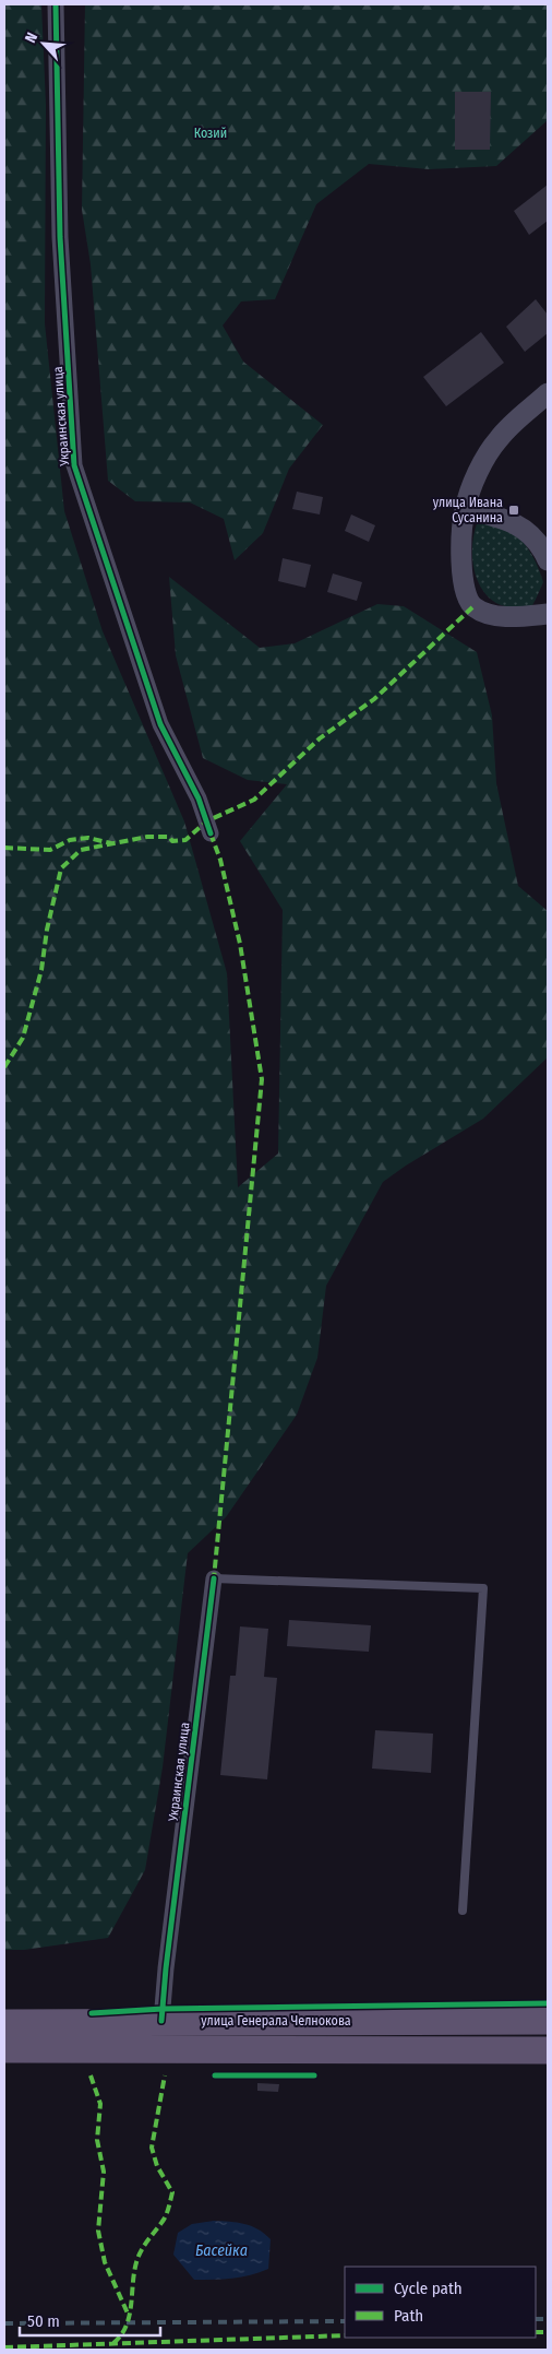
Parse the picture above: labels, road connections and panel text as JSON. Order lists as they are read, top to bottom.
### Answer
{
  "streets": {
    "main road": ["улица Генерала Челнокова"],
    "street": ["Украинская улица"]
  },
  "crossings": [
    ["Украинская улица", "улица Генерала Челнокова"]
  ],
  "water": ["Басейка"],
  "parks": ["Козий"],
  "places": {
    "transit": ["улица Ивана Сусанина"]
  },
  "legend": ["Cycle path", "Path"],
  "scale_bar": "50 m",
  "north": "top left"
}
